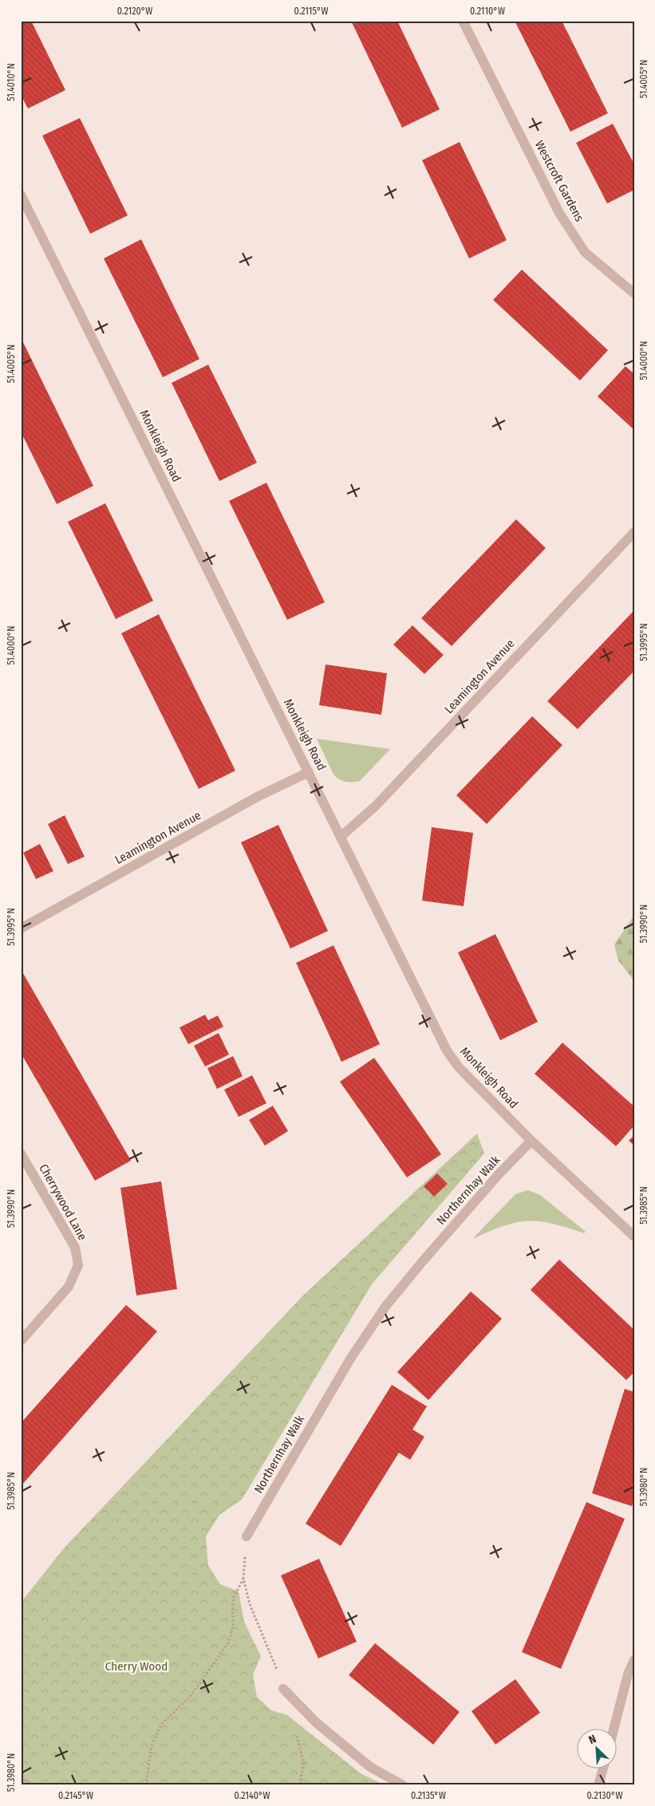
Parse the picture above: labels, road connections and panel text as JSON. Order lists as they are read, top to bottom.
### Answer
{
  "streets": {
    "street": [
      "Westcroft Gardens",
      "Monkleigh Road",
      "Leamington Avenue",
      "Northernhay Walk",
      "Cherrywood Lane"
    ]
  },
  "crossings": [
    ["Monkleigh Road", "Leamington Avenue"],
    ["Monkleigh Road", "Northernhay Walk"]
  ],
  "parks": ["Cherry Wood"],
  "north": "top left",
  "coordinates": [
    "0.2120°W",
    "0.2115°W",
    "0.2110°W",
    "51.4005°N",
    "51.4010°N",
    "51.4000°N",
    "51.3995°N",
    "51.3990°N",
    "51.3985°N",
    "51.3980°N",
    "0.2145°W",
    "0.2140°W",
    "0.2135°W",
    "0.2130°W"
  ]
}
